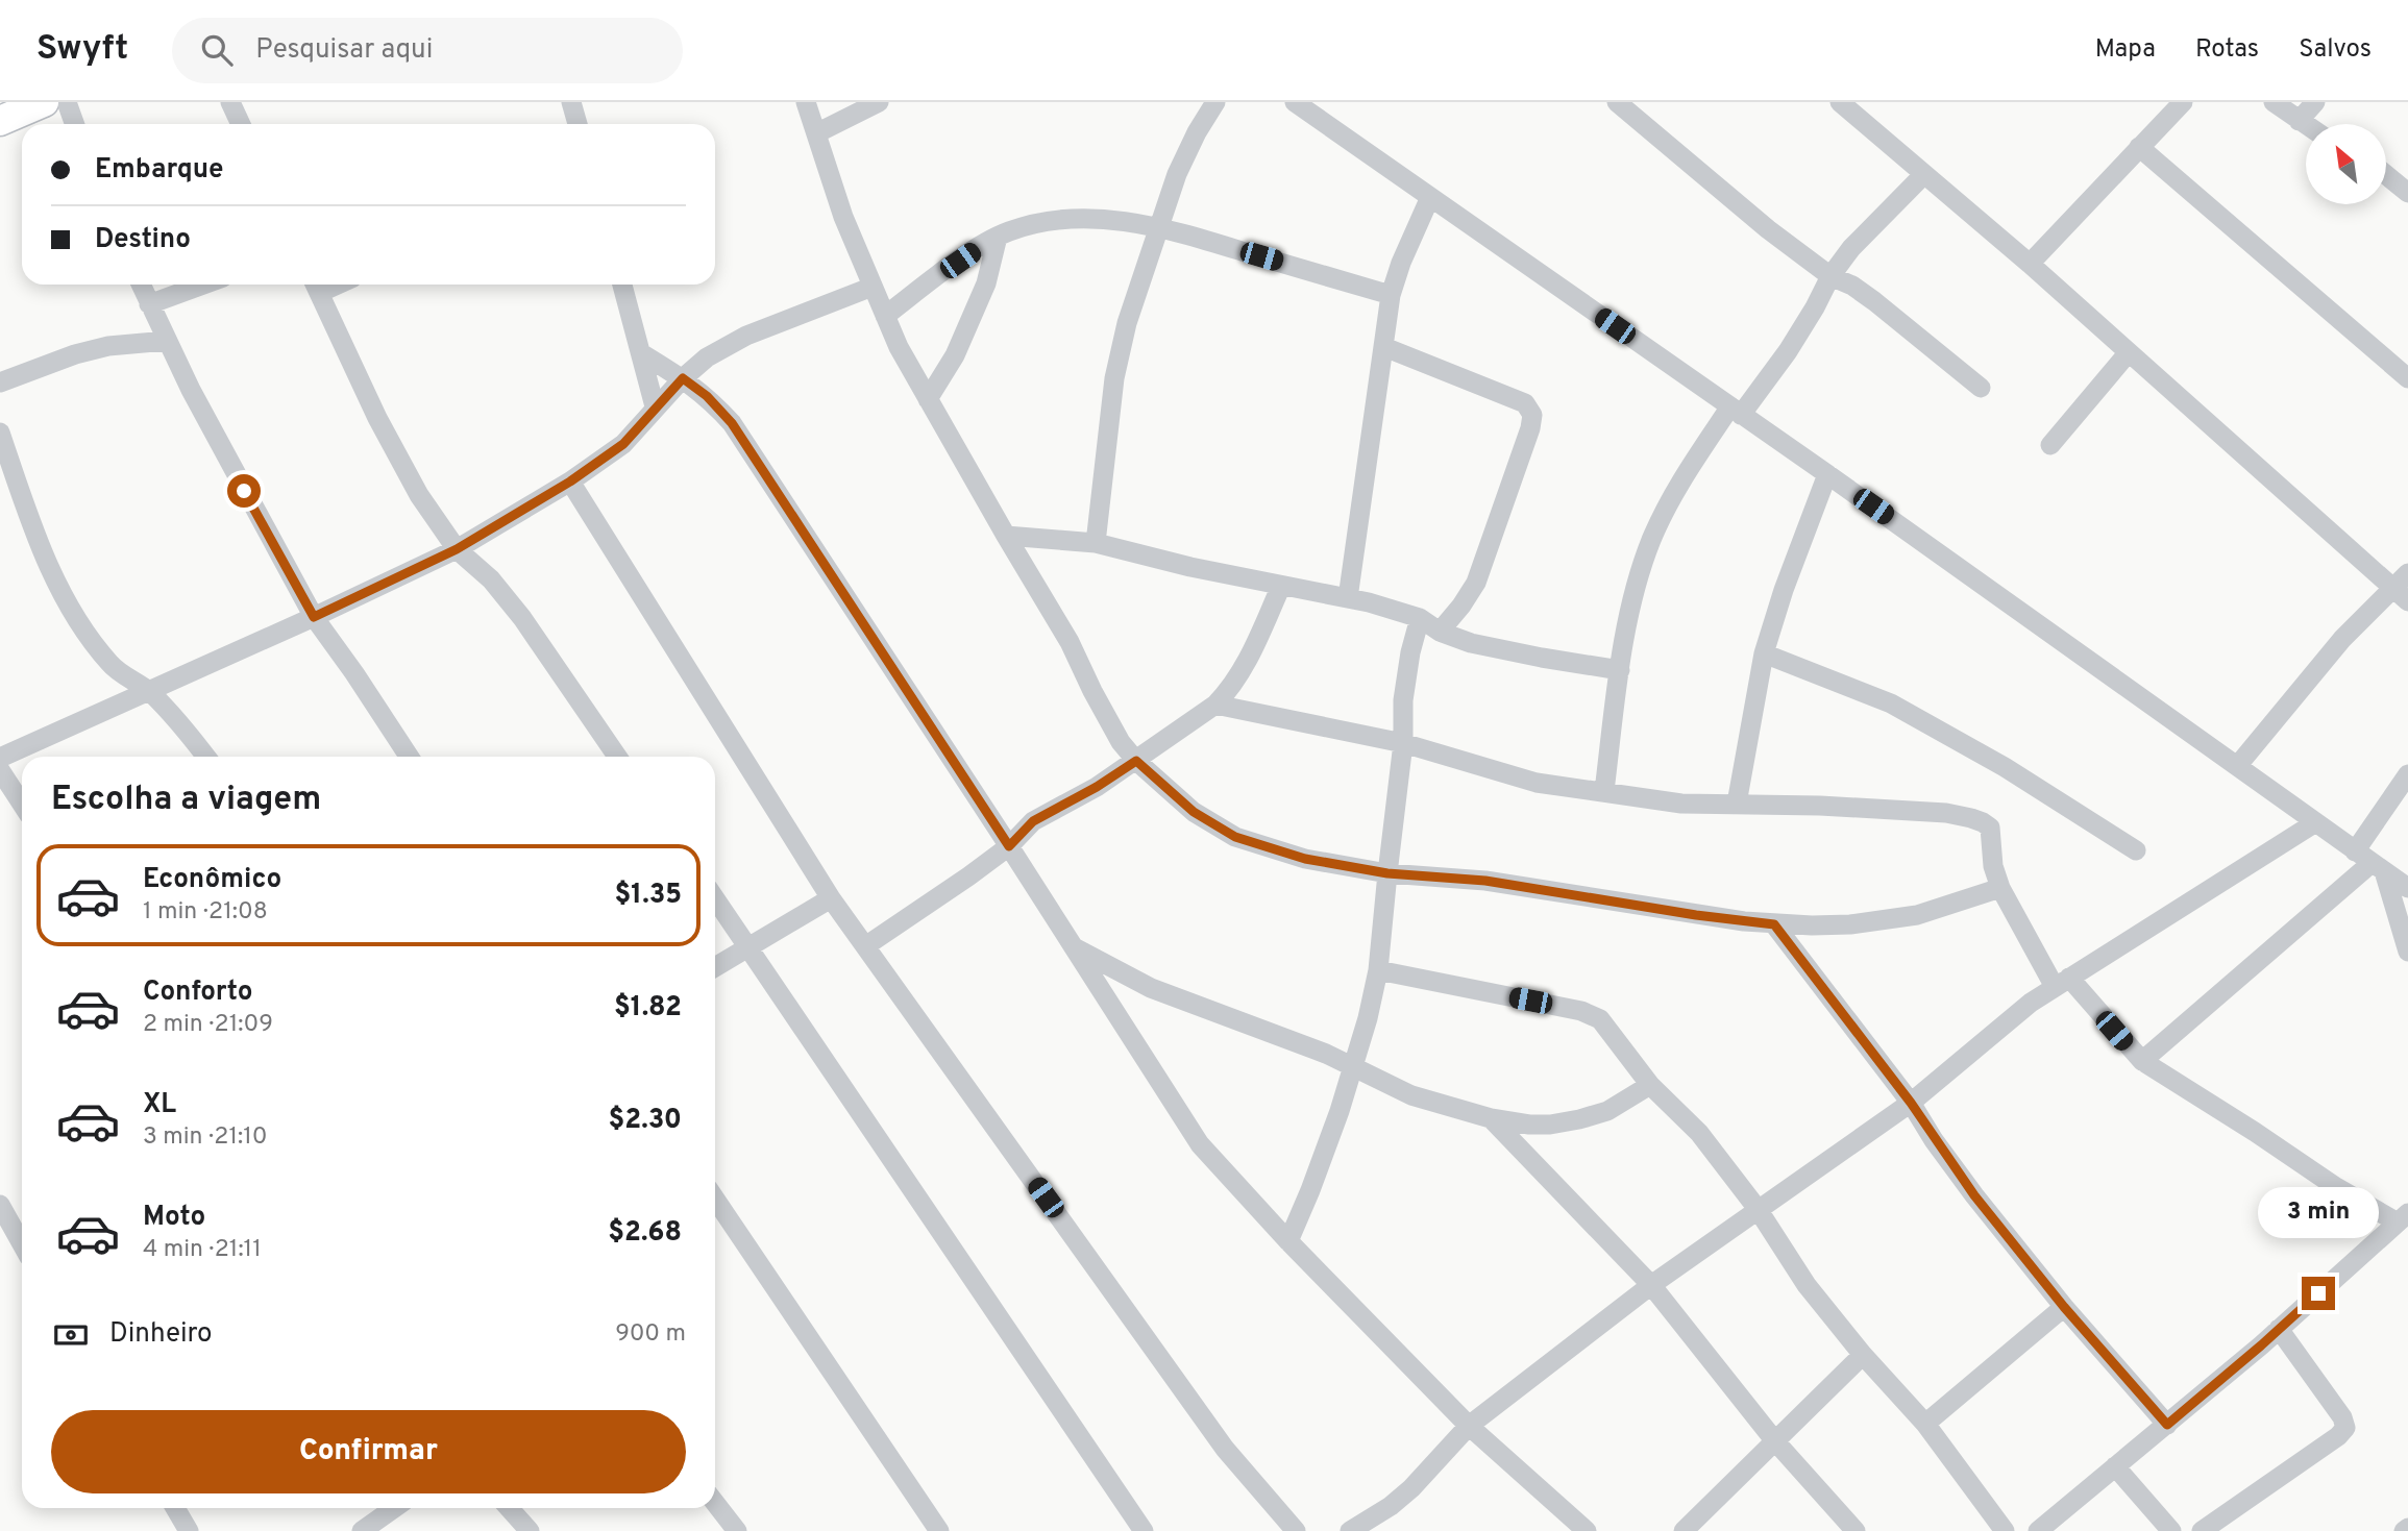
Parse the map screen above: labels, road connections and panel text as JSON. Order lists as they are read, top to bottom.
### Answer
{
  "north": "top left",
  "page": {
    "header": "Swyft",
    "search": "Pesquisar aqui",
    "nav": ["Mapa", "Rotas", "Salvos"],
    "banner": ["Embarque", "Destino"],
    "heading": "Escolha a viagem",
    "list": [
      {
        "name": "Econômico",
        "note": "1 min · 21:08",
        "value": "$1.35"
      },
      {
        "name": "Conforto",
        "note": "2 min · 21:09",
        "value": "$1.82"
      },
      {
        "name": "XL",
        "note": "3 min · 21:10",
        "value": "$2.30"
      },
      {
        "name": "Moto",
        "note": "4 min · 21:11",
        "value": "$2.68"
      }
    ],
    "bubble": "3 min",
    "pay": ["Dinheiro", "900 m"],
    "buttons": "Confirmar"
  }
}
